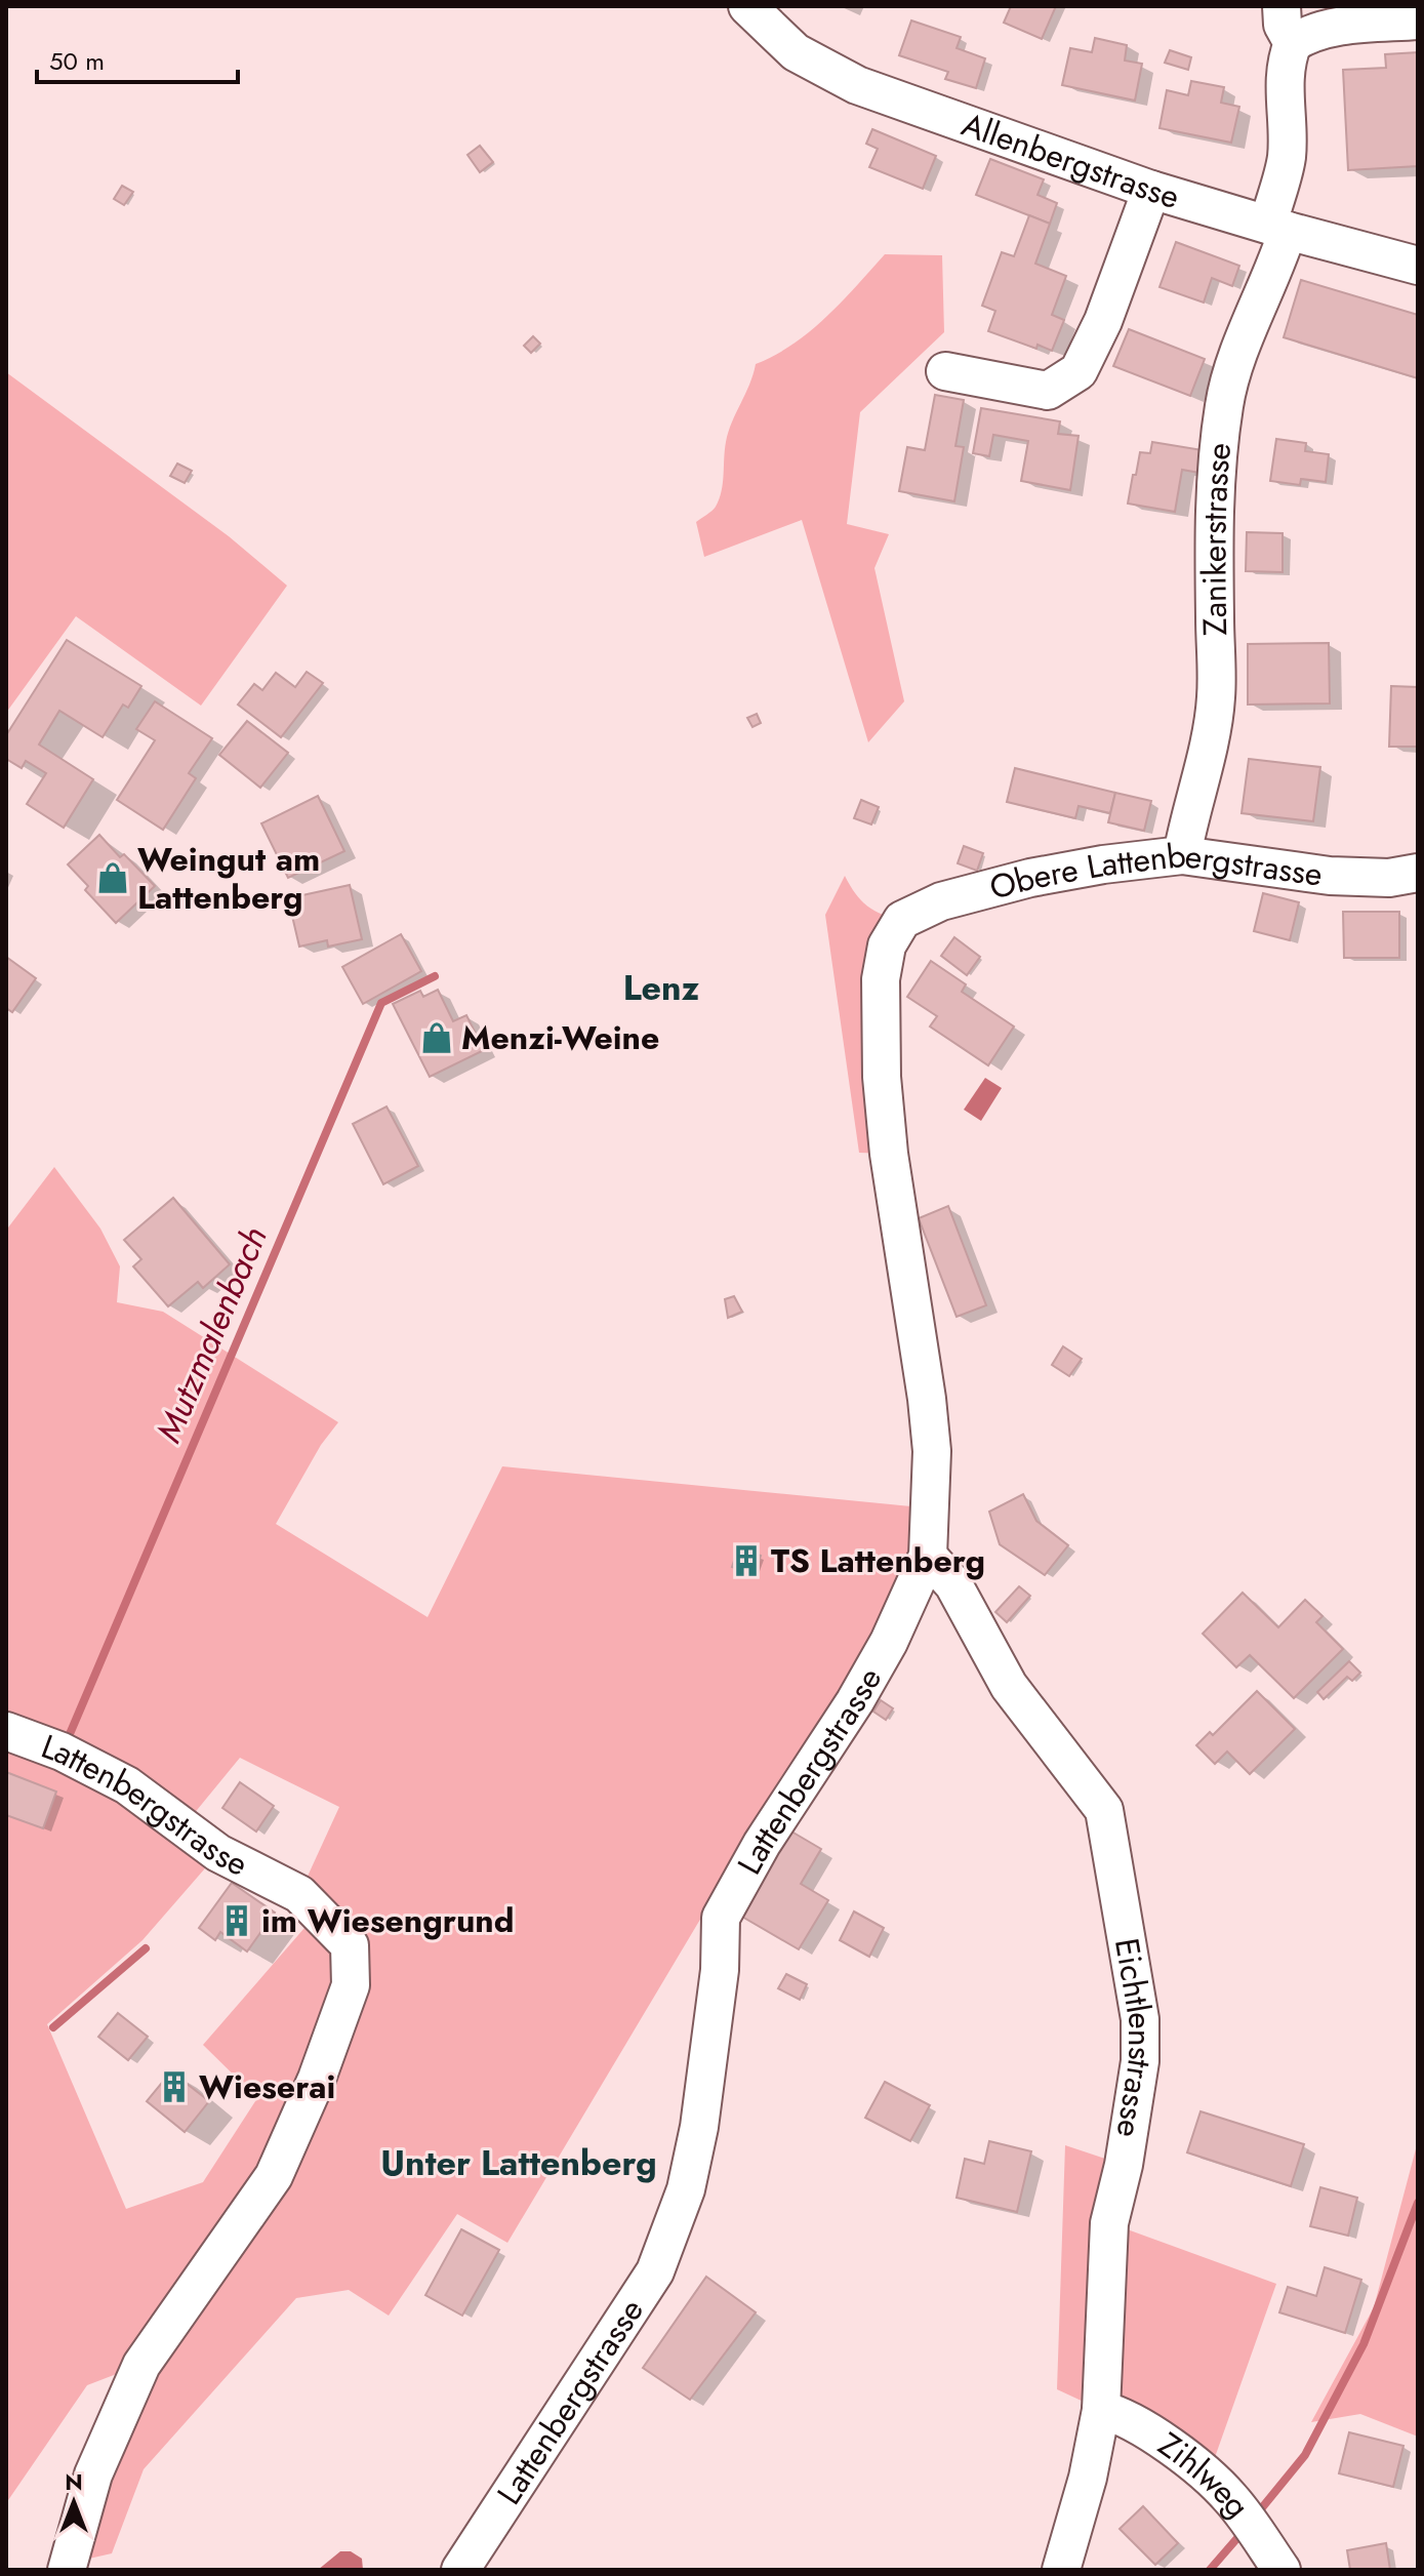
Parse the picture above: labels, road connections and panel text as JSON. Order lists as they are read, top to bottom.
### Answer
{
  "streets": {
    "street": [
      "Allenbergstrasse",
      "Zanikerstrasse",
      "Obere Lattenbergstrasse",
      "Lattenbergstrasse",
      "Eichtlenstrasse",
      "Zihlweg"
    ]
  },
  "crossings": [
    ["Allenbergstrasse", "Zanikerstrasse"],
    ["Zanikerstrasse", "Obere Lattenbergstrasse"],
    ["Obere Lattenbergstrasse", "Lattenbergstrasse"],
    ["Lattenbergstrasse", "Eichtlenstrasse"],
    ["Eichtlenstrasse", "Zihlweg"]
  ],
  "districts": ["Lenz", "Unter Lattenberg"],
  "water": ["Mutzmalenbach"],
  "places": {
    "shop": ["Weingut am Lattenberg", "Menzi-Weine"],
    "building": ["TS Lattenberg", "im Wiesengrund", "Wieserai"]
  },
  "scale_bar": "50 m",
  "north": "top"
}
